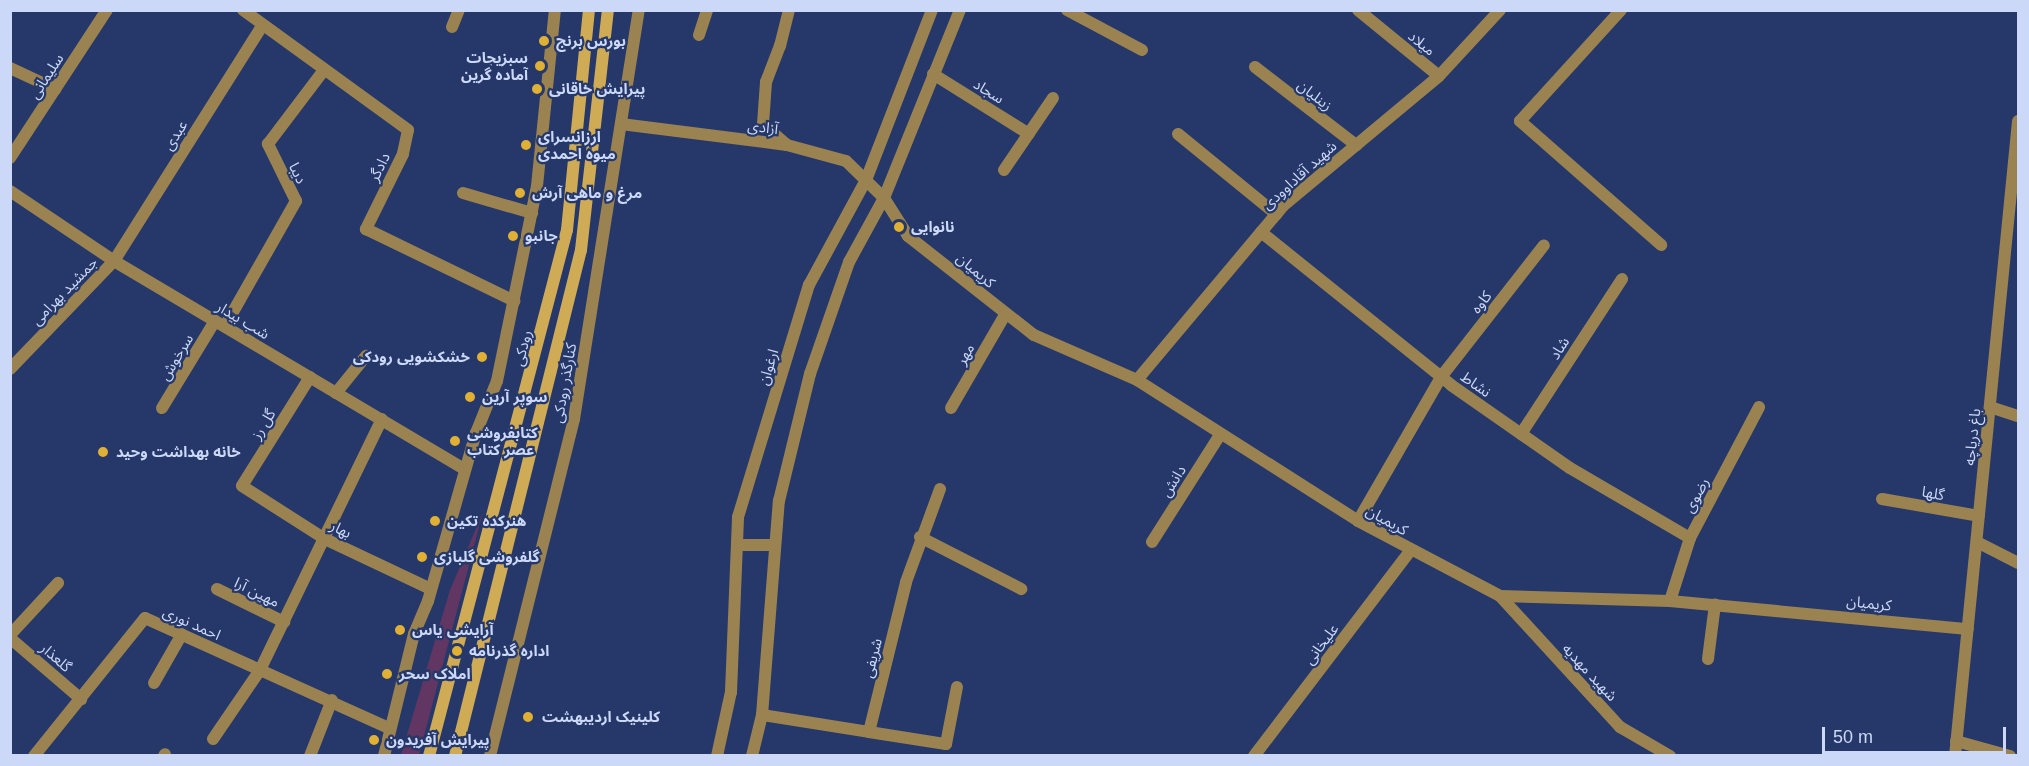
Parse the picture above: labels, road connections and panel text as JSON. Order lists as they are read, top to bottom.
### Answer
{
  "streets": {
    "main road": ["رودکی"],
    "street": [
      "میلاد",
      "سلیمانی",
      "سجاد",
      "زینلیان",
      "آزادی",
      "عبدی",
      "دادگر",
      "دیبا",
      "شهید آقاداوودی",
      "کریمیان",
      "جمشید بهرامی",
      "کاوه",
      "شب بیدار",
      "شاد",
      "مهر",
      "سرخوش",
      "ارغوان",
      "کنارگذر رودکی",
      "نشاط",
      "گل رز",
      "باغ دریاچه",
      "دانش",
      "گلها",
      "رضوی",
      "بهار",
      "مهین آرا",
      "احمد نوری",
      "علیخانی",
      "گلعذار",
      "شریفی",
      "شهید مهدیه"
    ]
  },
  "crossings": [
    ["میلاد", "شهید آقاداوودی"],
    ["زینلیان", "شهید آقاداوودی"],
    ["آزادی", "کریمیان"],
    ["آزادی", "ارغوان"],
    ["آزادی", "کنارگذر رودکی"],
    ["عبدی", "دادگر"],
    ["عبدی", "جمشید بهرامی"],
    ["عبدی", "شب بیدار"],
    ["دادگر", "دیبا"],
    ["دیبا", "شب بیدار"],
    ["دیبا", "سرخوش"],
    ["شهید آقاداوودی", "کریمیان"],
    ["شهید آقاداوودی", "نشاط"],
    ["کریمیان", "کاوه"],
    ["کریمیان", "مهر"],
    ["کریمیان", "باغ دریاچه"],
    ["کریمیان", "دانش"],
    ["کریمیان", "رضوی"],
    ["کریمیان", "علیخانی"],
    ["کریمیان", "شهید مهدیه"],
    ["جمشید بهرامی", "شب بیدار"],
    ["کاوه", "نشاط"],
    ["شب بیدار", "سرخوش"],
    ["شب بیدار", "گل رز"],
    ["شاد", "نشاط"],
    ["نشاط", "رضوی"],
    ["گل رز", "بهار"],
    ["باغ دریاچه", "گلها"],
    ["احمد نوری", "گلعذار"]
  ],
  "places": [
    "بورس برنج",
    "سبزیجات آماده گرین",
    "پیرایش خاقانی",
    "ارزانسرای میوه احمدی",
    "مرغ و ماهی آرش",
    "نانوایی",
    "جانبو",
    "خشکشویی رودکی",
    "سوپر آرین",
    "کتابفروشی عصر کتاب",
    "خانه بهداشت وحید",
    "هنرکده تکین",
    "گلفروشی گلبازی",
    "آرایشی یاس",
    "اداره گذرنامه",
    "املاک سحر",
    "کلینیک اردیبهشت",
    "پیرایش آفریدون"
  ],
  "scale_bar": "50 m"
}
